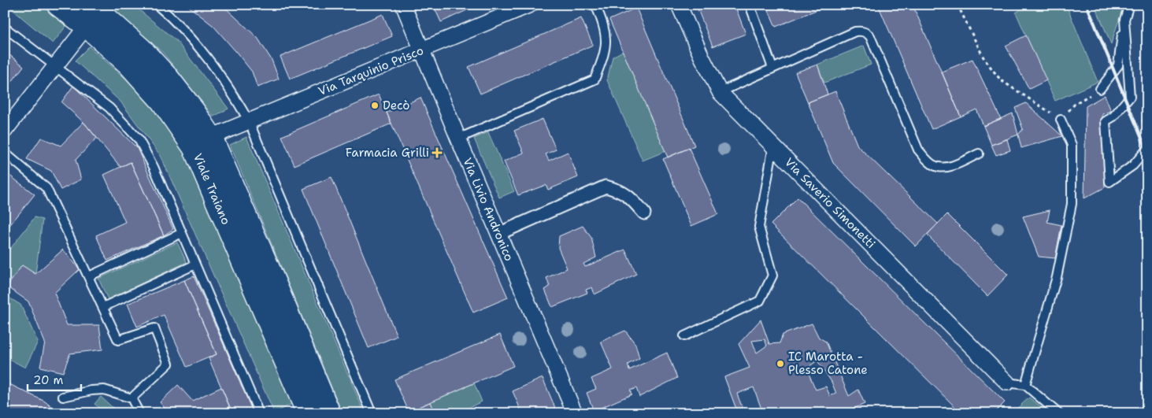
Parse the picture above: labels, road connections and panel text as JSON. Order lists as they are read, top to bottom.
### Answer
{
  "streets": {
    "main road": ["Viale Traiano"],
    "street": ["Via Tarquinio Prisco", "Via Saverio Simonetti", "Via Livio Andronico"]
  },
  "crossings": [
    ["Via Tarquinio Prisco", "Viale Traiano"],
    ["Via Tarquinio Prisco", "Via Livio Andronico"]
  ],
  "places": {
    "other": ["Decò", "IC Marotta - Plesso Catone"],
    "health": ["Farmacia Grilli"]
  },
  "scale_bar": "20 m"
}
